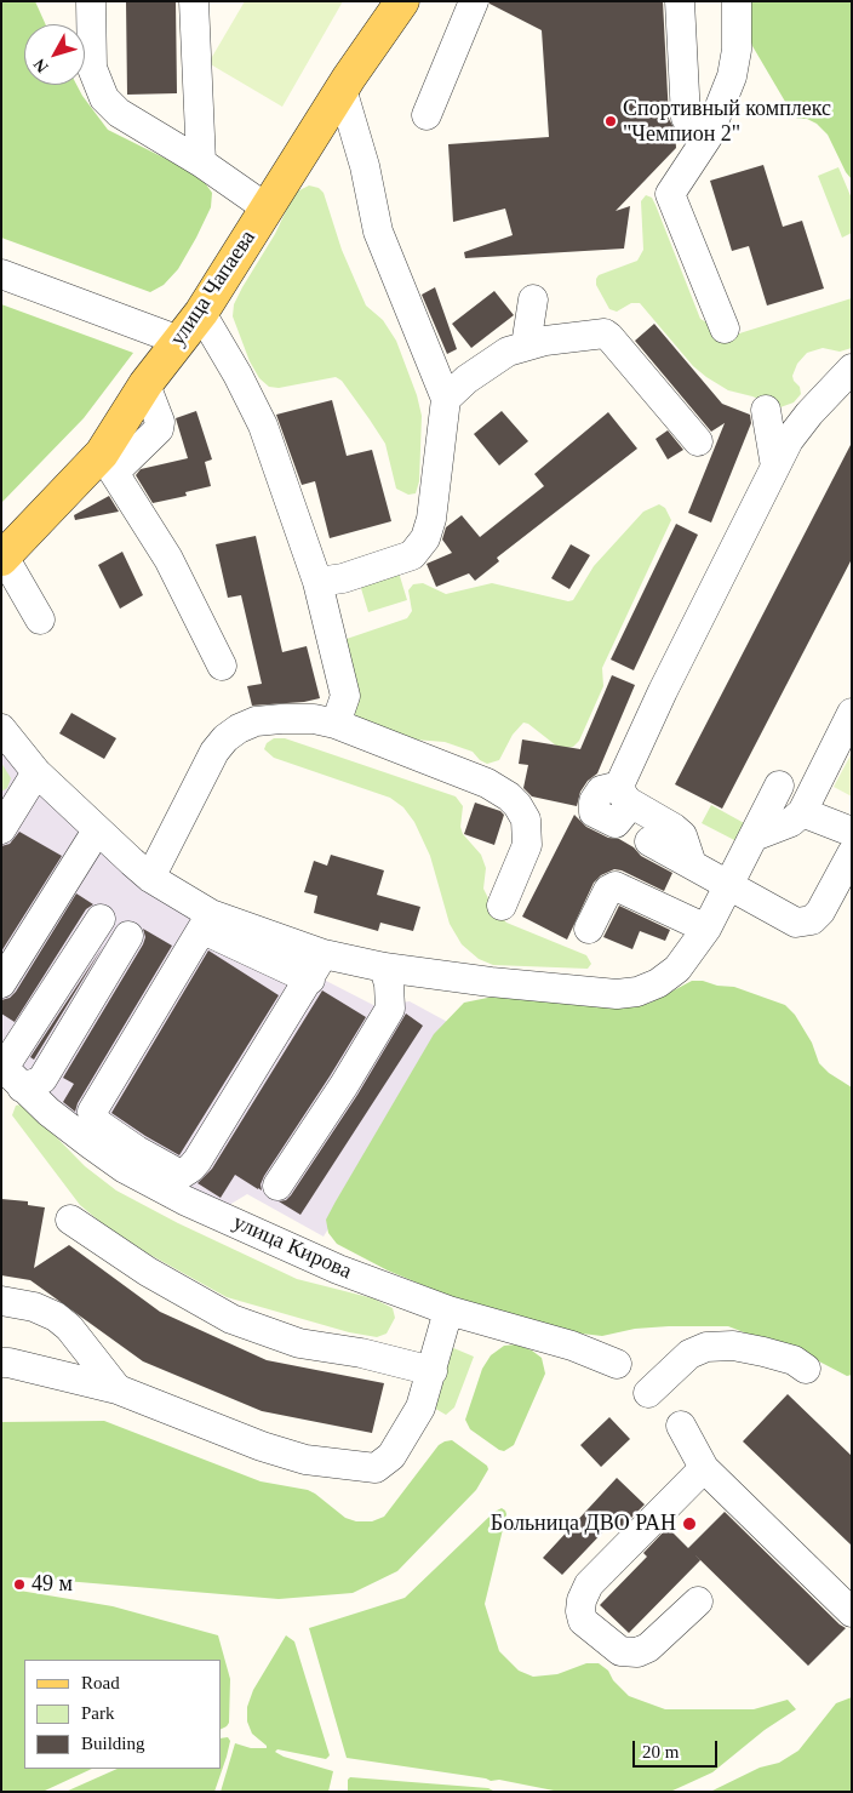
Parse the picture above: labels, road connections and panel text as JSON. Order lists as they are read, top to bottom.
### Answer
{
  "streets": {
    "main road": ["улица Чапаева"],
    "street": ["улица Кирова"]
  },
  "places": ["Спортивный комплекс \"Чемпион 2\"", "Больница ДВО РАН", "49 м"],
  "legend": ["Road", "Park", "Building"],
  "scale_bar": "20 m",
  "north": "bottom left"
}
